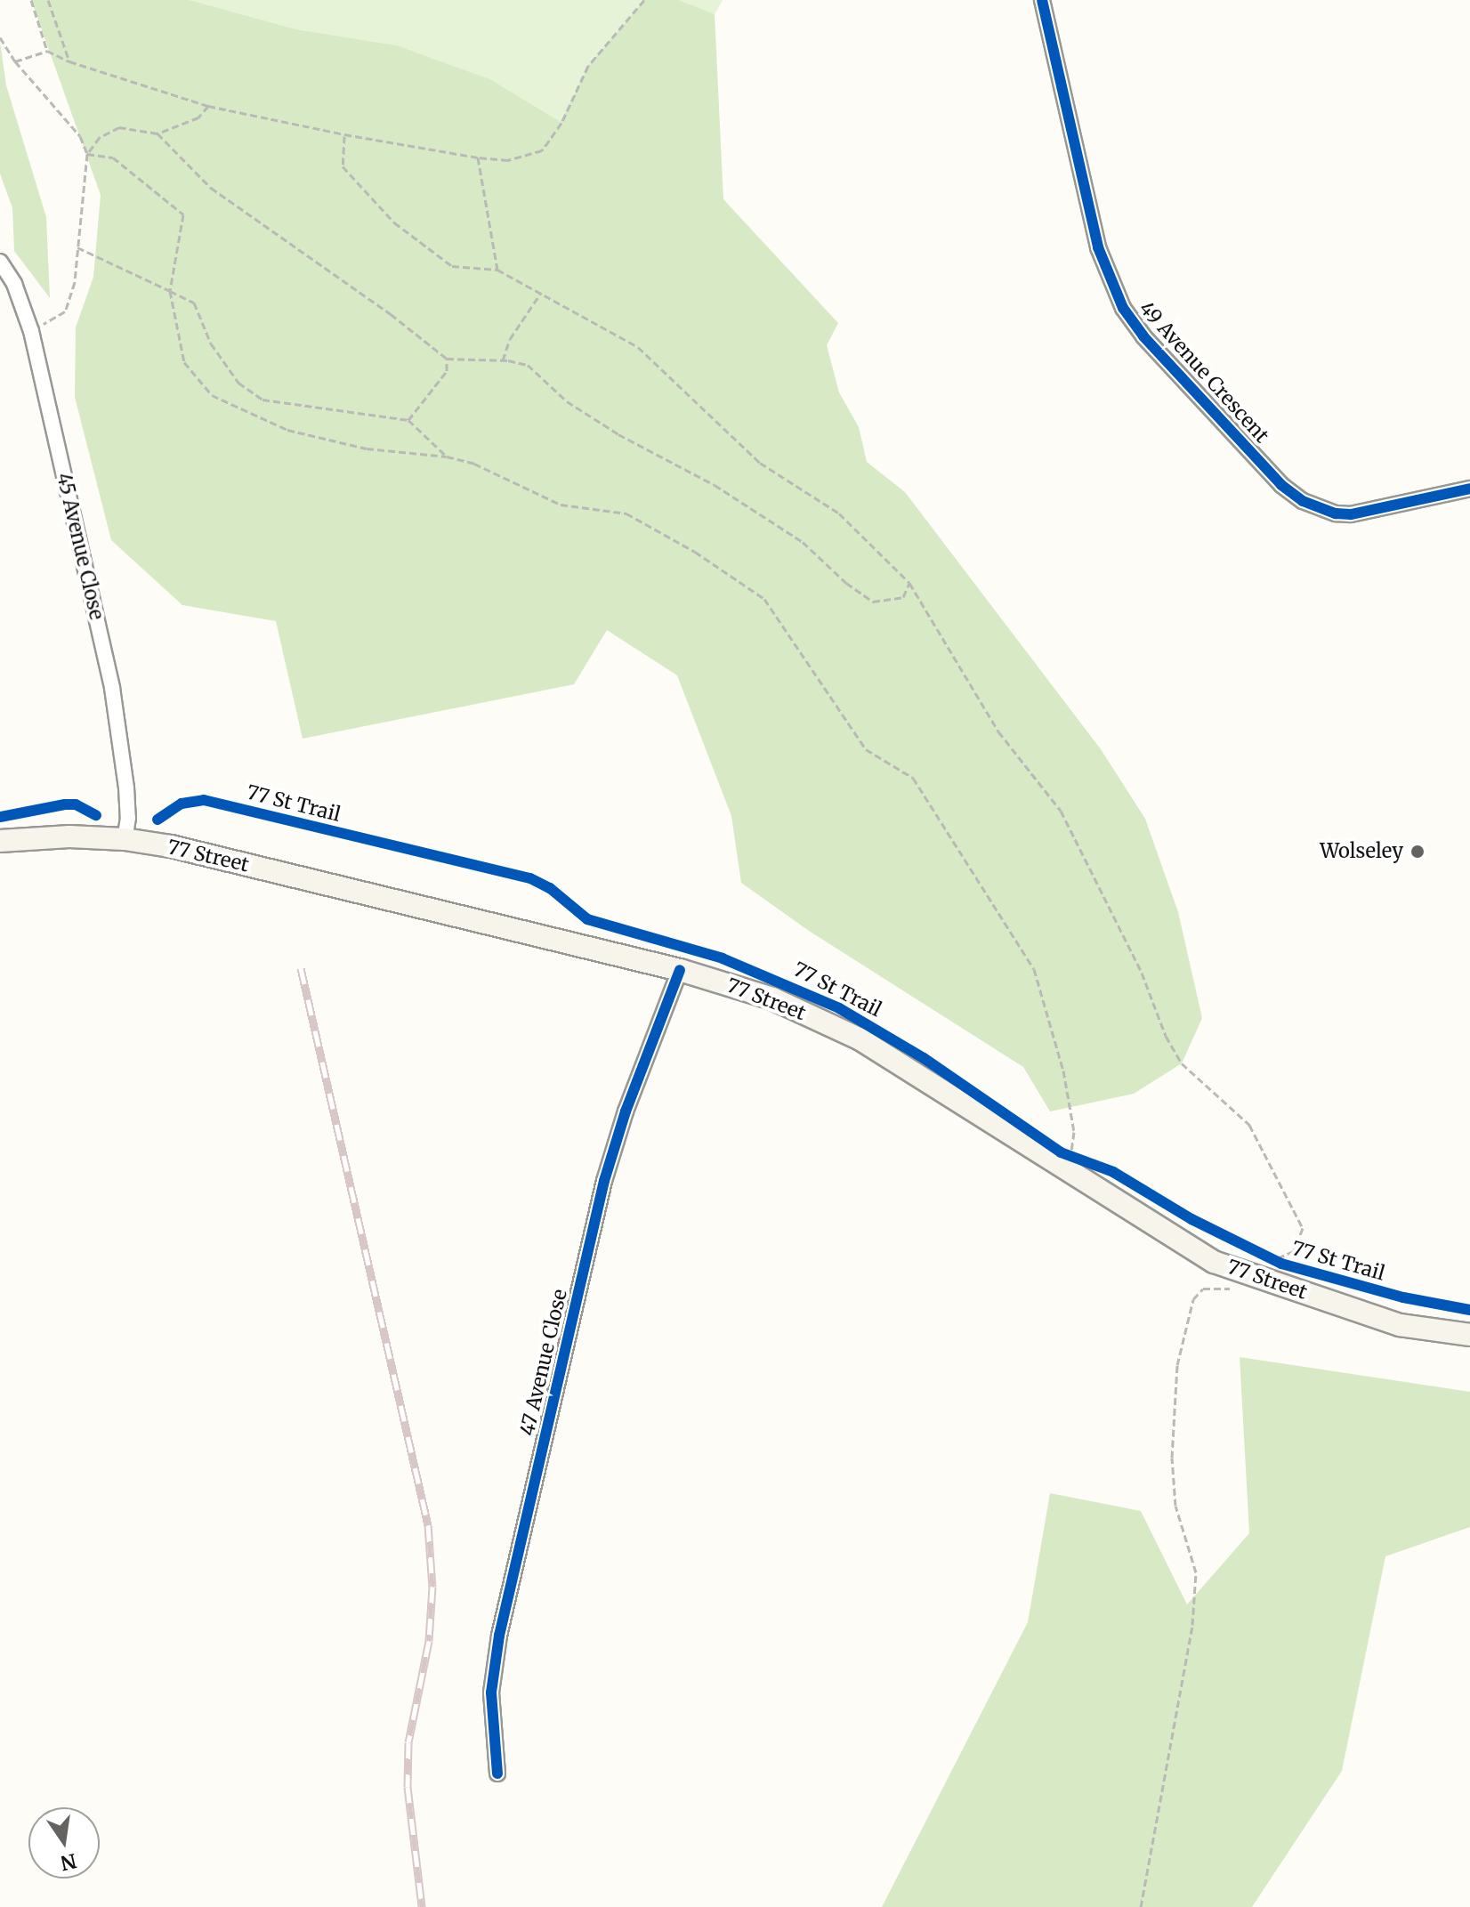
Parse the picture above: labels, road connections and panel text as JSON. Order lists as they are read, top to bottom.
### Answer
{
  "streets": {
    "main road": ["77 Street"],
    "street": ["49 Avenue Crescent", "45 Avenue Close", "47 Avenue Close"],
    "cycle path": ["77 St Trail"]
  },
  "crossings": [
    ["45 Avenue Close", "77 Street"],
    ["77 Street", "47 Avenue Close"]
  ],
  "places": ["Wolseley"],
  "north": "bottom"
}
